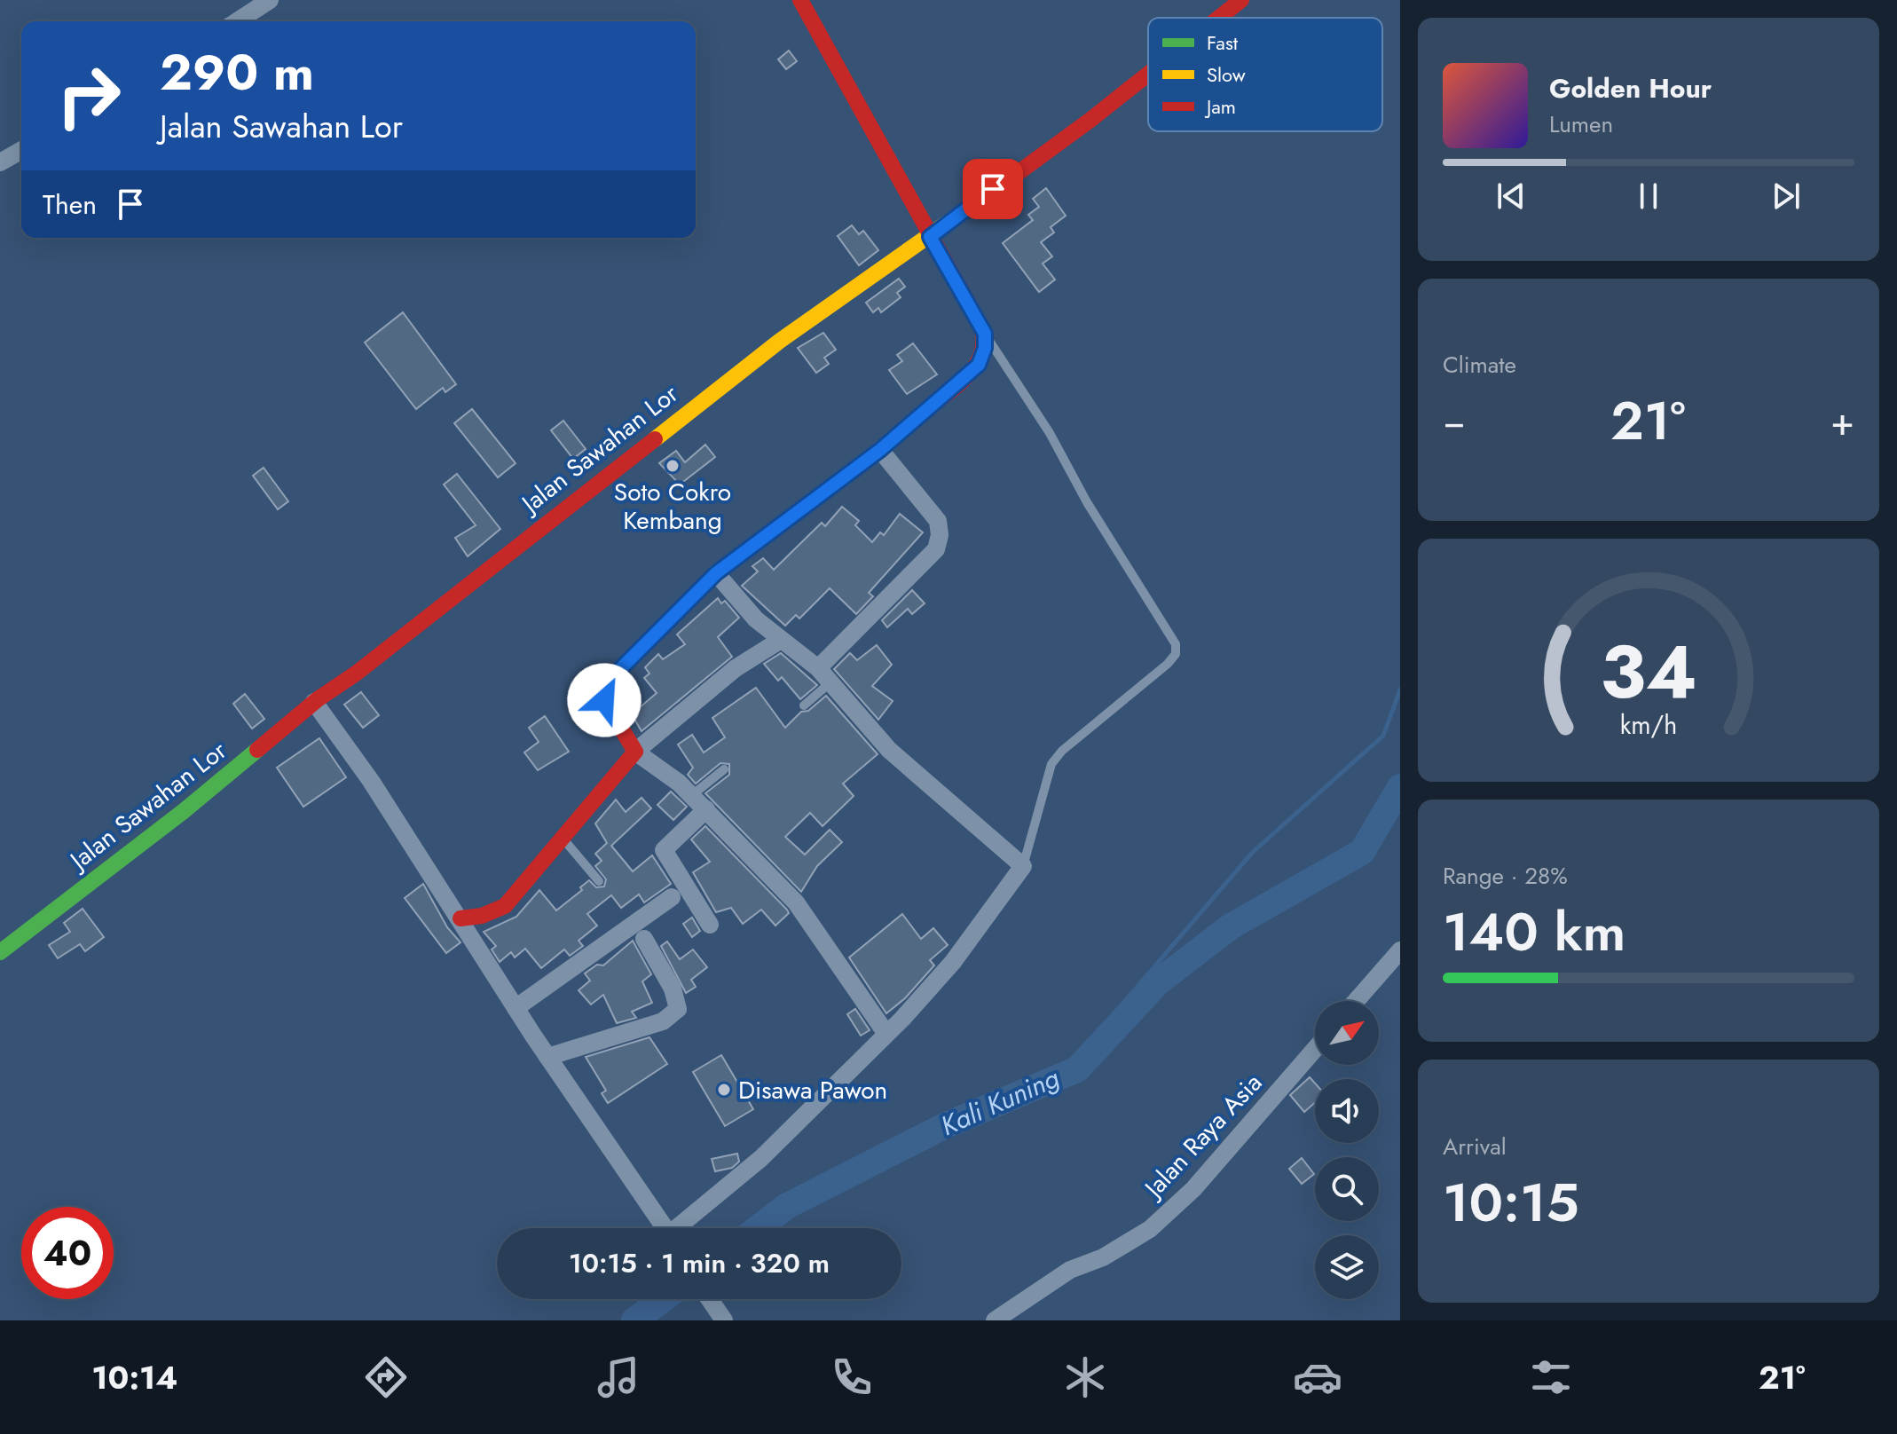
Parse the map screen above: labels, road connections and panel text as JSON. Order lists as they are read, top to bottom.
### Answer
{
  "streets": {
    "main road": ["Jalan Sawahan Lor"],
    "street": ["Jalan Raya Asia"]
  },
  "water": ["Kali Kuning"],
  "places": ["Soto Cokro Kembang", "Disawa Pawon"],
  "legend": ["Fast", "Slow", "Jam"],
  "north": "top right",
  "page": {
    "turn": ["290 m", "Jalan Sawahan Lor"],
    "song": ["Golden Hour", "Lumen"],
    "then": "Then",
    "tile": [
      "Climate",
      ["Range · 28%", "140 km"],
      ["Arrival", "10:15"]
    ],
    "heat": ["−", "21°", "+"],
    "limit": "40",
    "trip": "10:15 · 1 min · 320 m",
    "tabs": ["10:14", "21°"],
    "gauge": ["34", "km/h"]
  }
}
